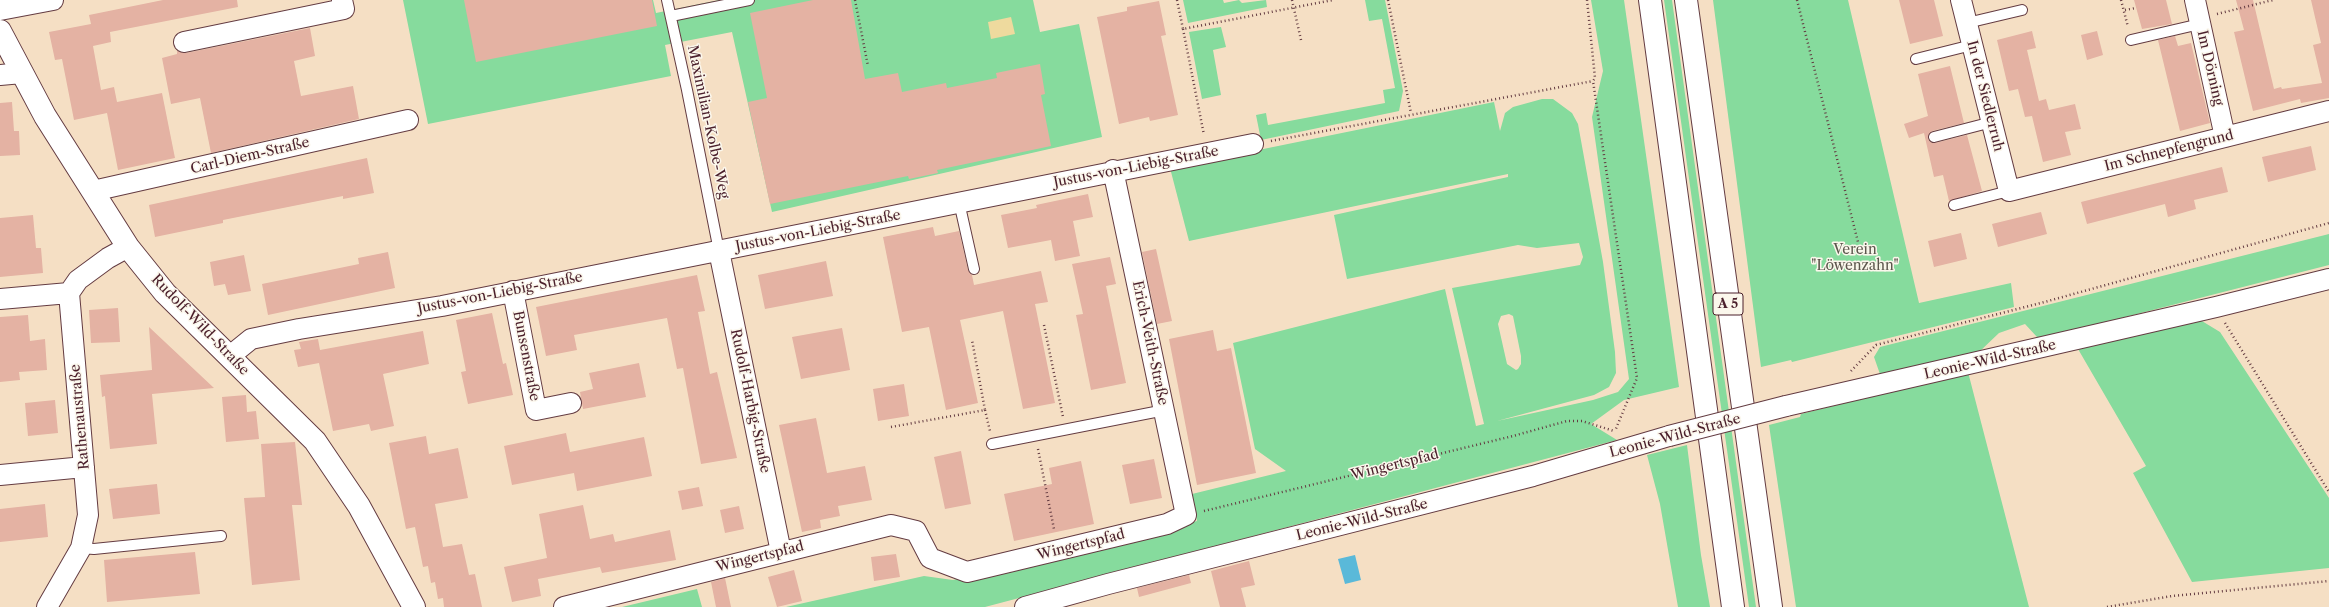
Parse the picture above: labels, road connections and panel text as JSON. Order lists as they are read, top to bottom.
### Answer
{
  "streets": {
    "main road": ["A 5", "Rudolf-Wild-Straße"],
    "street": [
      "Im Dörning",
      "In der Siedlerruh",
      "Im Schnepfengrund",
      "Carl-Diem-Straße",
      "Justus-von-Liebig-Straße",
      "Erich-Veith-Straße",
      "Bunsenstraße",
      "Leonie-Wild-Straße",
      "Rudolf-Harbig-Straße",
      "Rathenaustraße",
      "Wingertspfad"
    ],
    "lane": ["Maximilian-Kolbe-Weg"]
  },
  "crossings": [
    ["Im Dörning", "Im Schnepfengrund"],
    ["In der Siedlerruh", "Im Schnepfengrund"],
    ["Maximilian-Kolbe-Weg", "Justus-von-Liebig-Straße"],
    ["Maximilian-Kolbe-Weg", "Rudolf-Harbig-Straße"],
    ["Carl-Diem-Straße", "Rudolf-Wild-Straße"],
    ["Justus-von-Liebig-Straße", "Rudolf-Wild-Straße"],
    ["Justus-von-Liebig-Straße", "Erich-Veith-Straße"],
    ["Justus-von-Liebig-Straße", "Bunsenstraße"],
    ["Justus-von-Liebig-Straße", "Rudolf-Harbig-Straße"],
    ["Erich-Veith-Straße", "Wingertspfad"],
    ["Rudolf-Harbig-Straße", "Wingertspfad"]
  ],
  "parks": ["Verein \"Löwenzahn\""]
}
